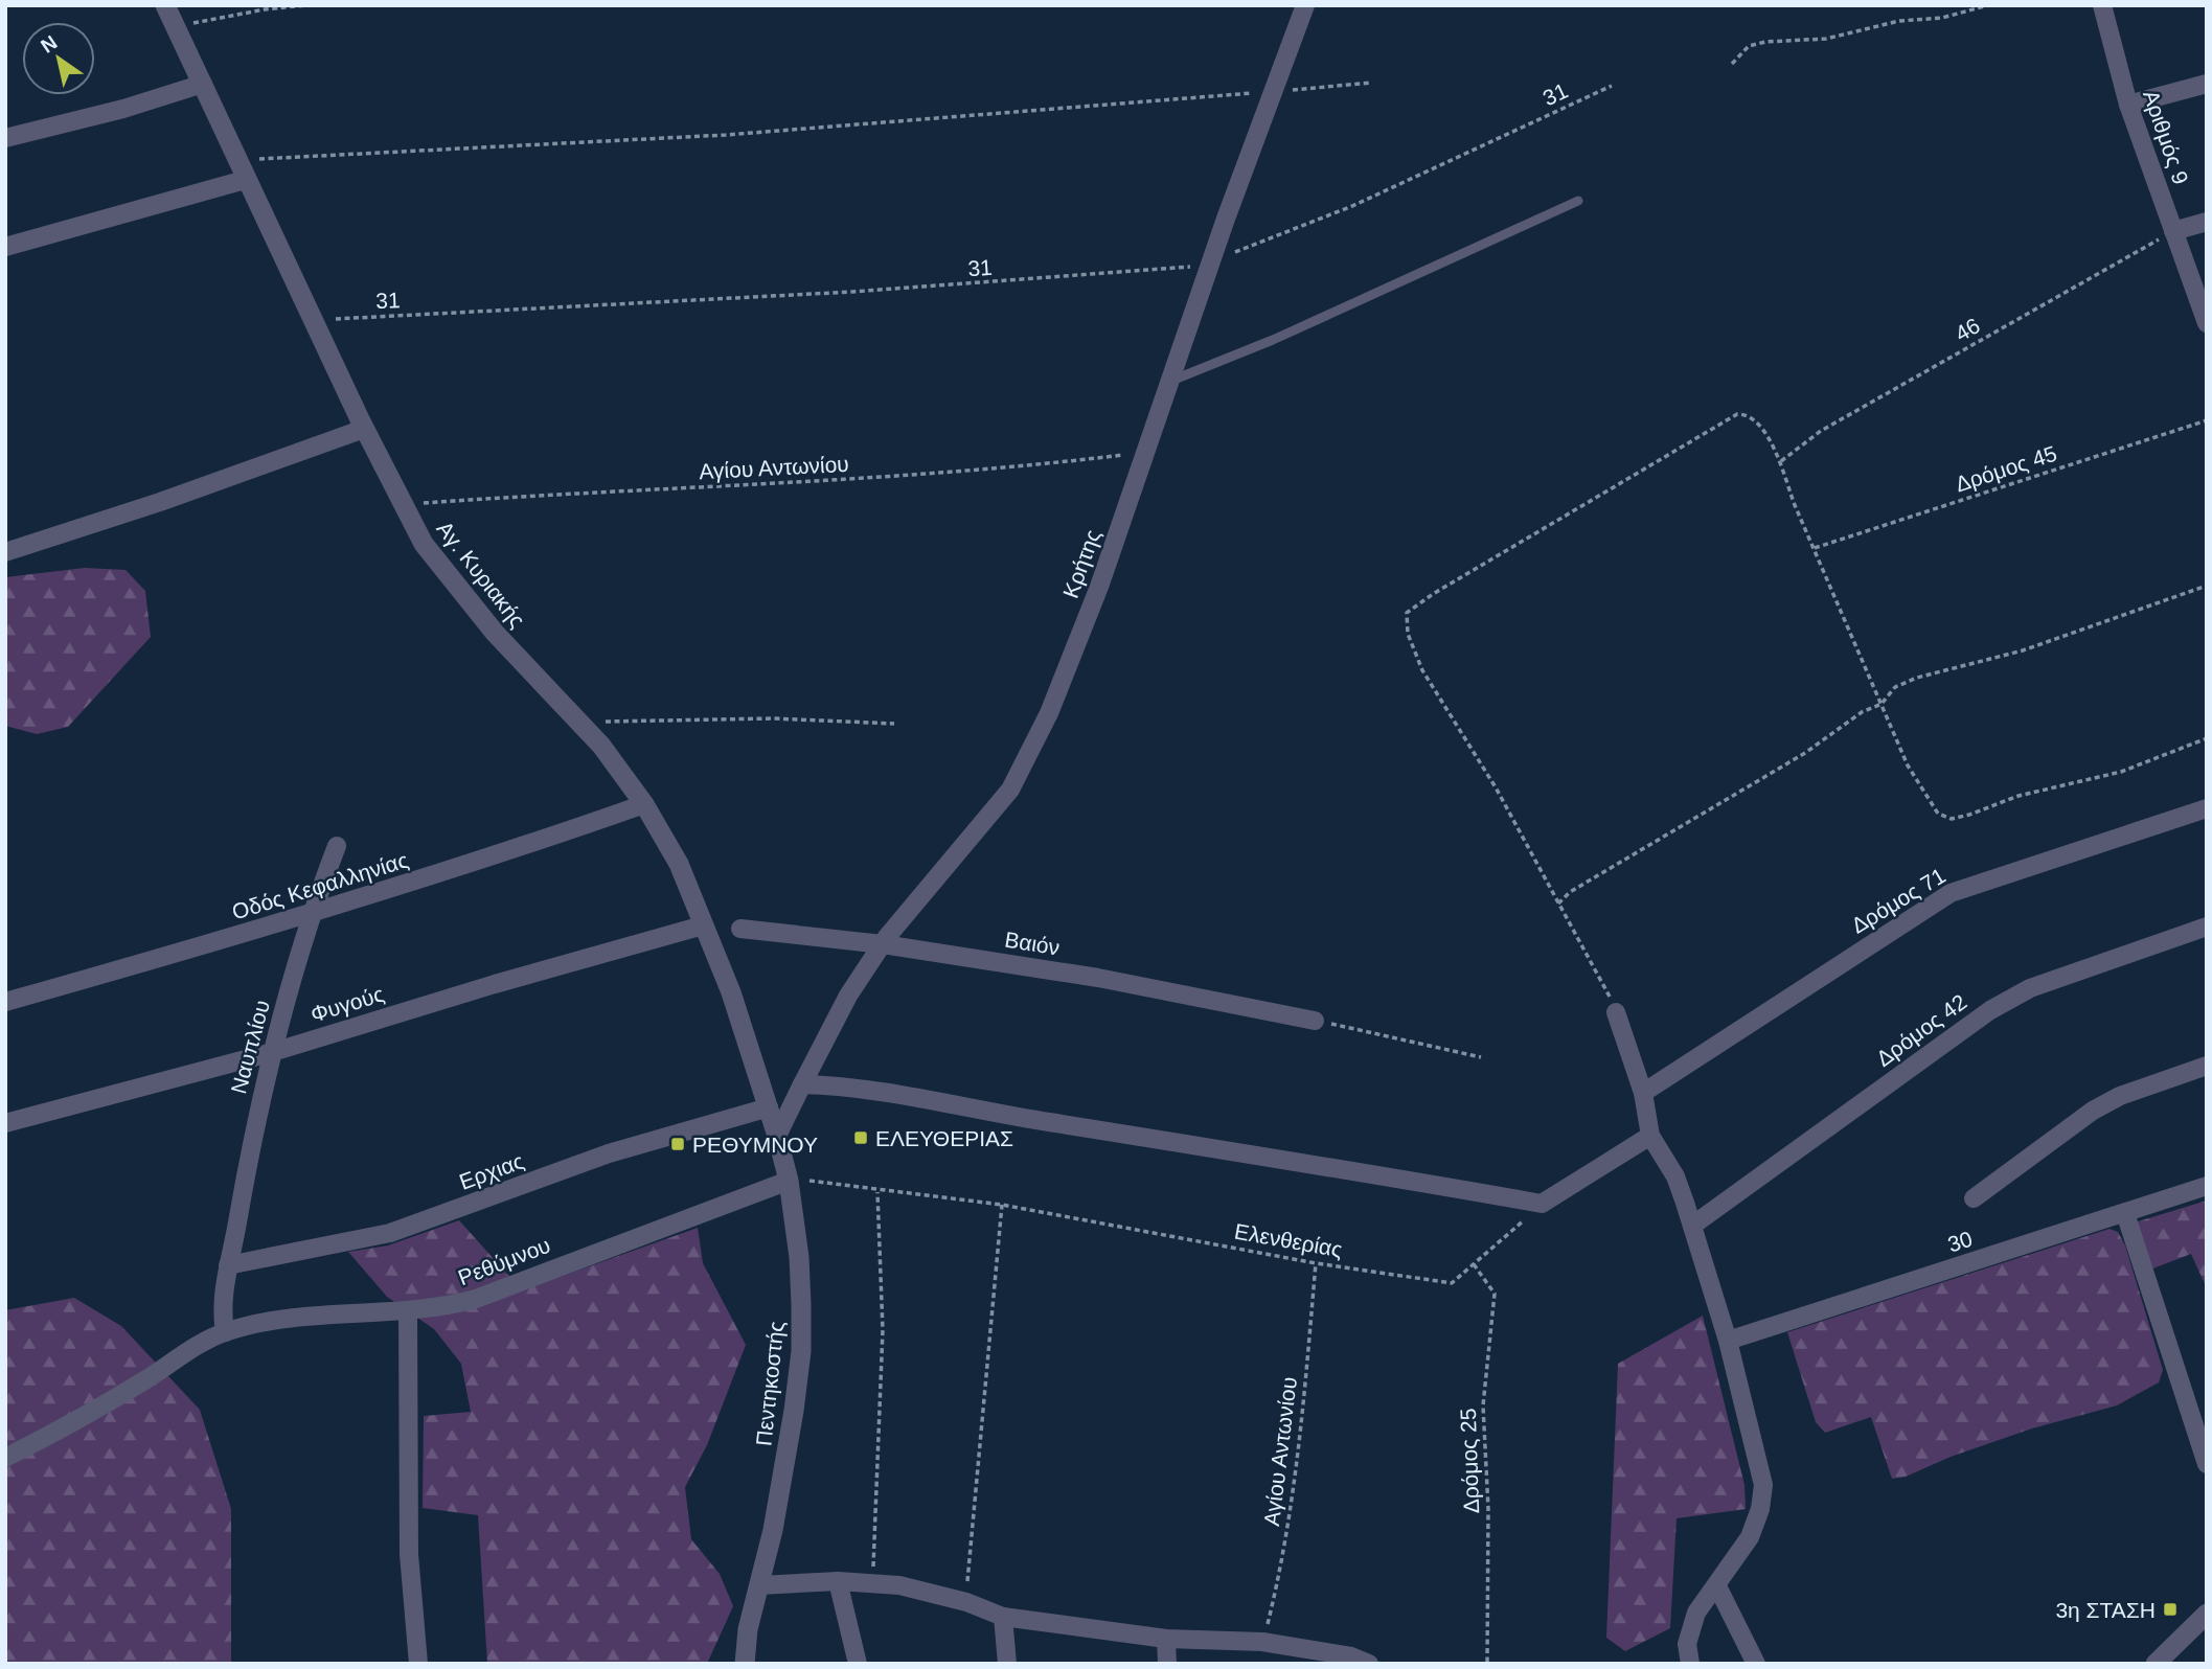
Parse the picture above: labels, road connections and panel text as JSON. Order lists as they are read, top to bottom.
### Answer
{
  "streets": {
    "street": [
      "Αριθμός 9",
      "Κρήτης",
      "Αγ. Κυριακής",
      "Οδός Κεφαλληνίας",
      "Δρόμος 71",
      "Βαιόν",
      "Φυγούς",
      "Δρόμος 42",
      "Ναυπλίου",
      "Ερχιας",
      "30",
      "Ρεθύμνου",
      "Πεντηκοστής"
    ],
    "path": [
      "31",
      "46",
      "Αγίου Αντωνίου",
      "Δρόμος 45",
      "Ελενθερίας",
      "Δρόμος 25"
    ]
  },
  "crossings": [
    ["31", "Κρήτης"],
    ["31", "Αγ. Κυριακής"],
    ["Αριθμός 9", "46"],
    ["Αγίου Αντωνίου", "Κρήτης"],
    ["Αγίου Αντωνίου", "Αγ. Κυριακής"],
    ["Αγίου Αντωνίου", "Ελενθερίας"],
    ["Κρήτης", "Βαιόν"],
    ["Κρήτης", "Πεντηκοστής"],
    ["Αγ. Κυριακής", "Οδός Κεφαλληνίας"],
    ["Αγ. Κυριακής", "Φυγούς"],
    ["Αγ. Κυριακής", "Ερχιας"],
    ["Αγ. Κυριακής", "Πεντηκοστής"],
    ["Οδός Κεφαλληνίας", "Ναυπλίου"],
    ["Φυγούς", "Ναυπλίου"],
    ["Ναυπλίου", "Ερχιας"],
    ["Ναυπλίου", "Ρεθύμνου"],
    ["Ερχιας", "Πεντηκοστής"],
    ["Ελενθερίας", "Ρεθύμνου"],
    ["Ελενθερίας", "Πεντηκοστής"],
    ["Ελενθερίας", "Δρόμος 25"],
    ["Ρεθύμνου", "Πεντηκοστής"]
  ],
  "places": {
    "transit": ["ΕΛΕΥΘΕΡΙΑΣ", "ΡΕΘΥΜΝΟΥ", "3η ΣΤΑΣΗ"]
  },
  "north": "top left"
}
